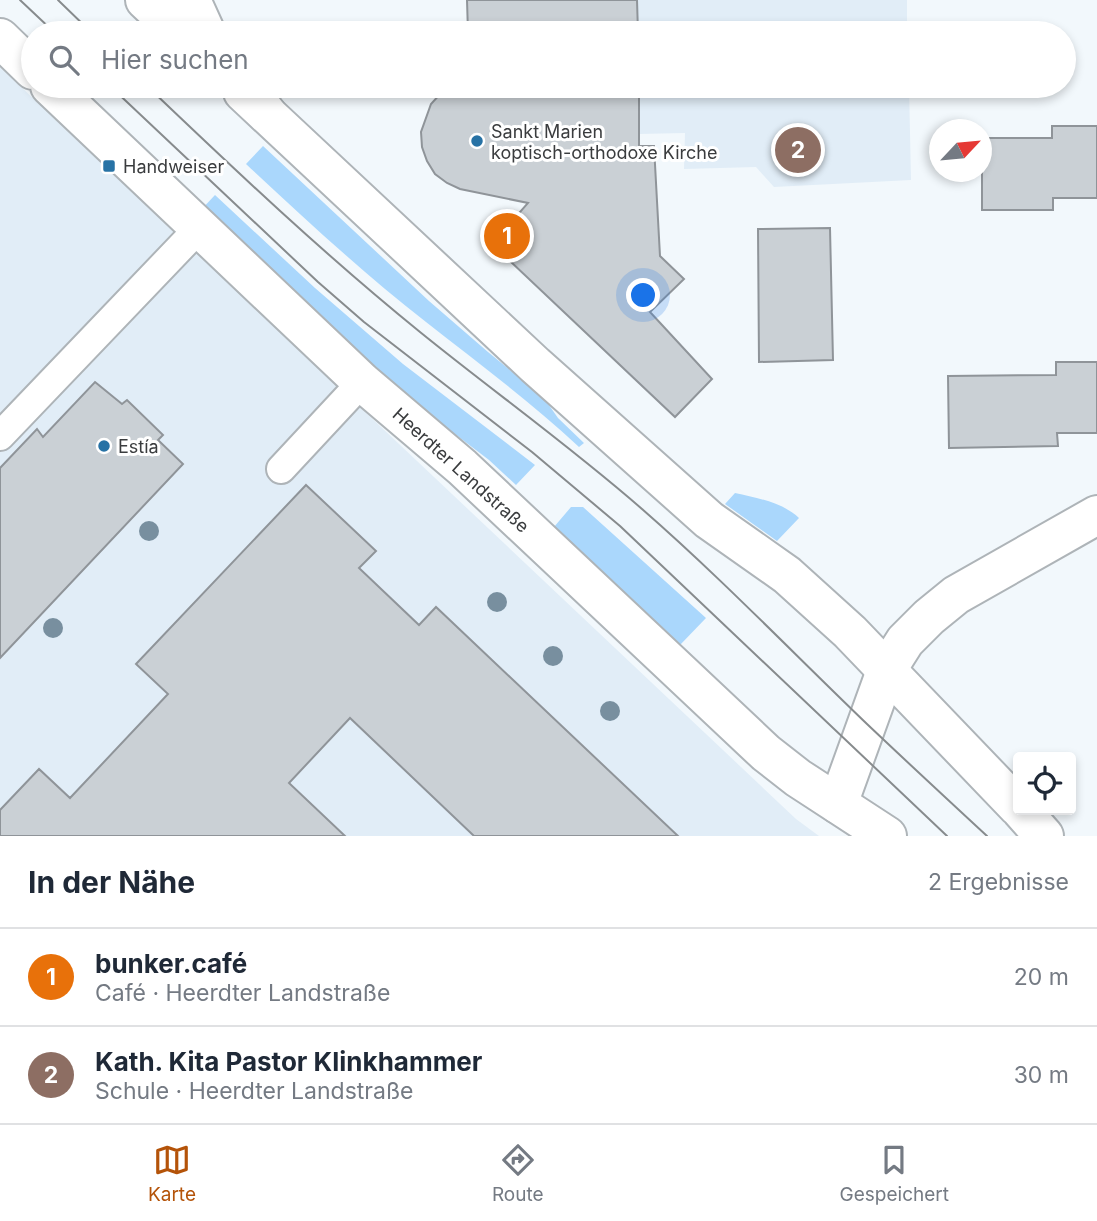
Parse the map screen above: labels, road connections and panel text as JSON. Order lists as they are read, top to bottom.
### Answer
{
  "streets": {
    "main road": ["Heerdter Landstraße"]
  },
  "places": {
    "other": ["Sankt Marien koptisch-orthodoxe Kirche", "Estía"],
    "transit": ["Handweiser"]
  },
  "north": "top right",
  "page": {
    "search": "Hier suchen",
    "pins": ["2", "1"],
    "heading": ["In der Nähe", "2 Ergebnisse"],
    "list": [
      {
        "mark": "1",
        "name": "bunker.café",
        "note": "Café · Heerdter Landstraße",
        "value": "20 m"
      },
      {
        "mark": "2",
        "name": "Kath. Kita Pastor Klinkhammer",
        "note": "Schule · Heerdter Landstraße",
        "value": "30 m"
      }
    ],
    "nav": ["Karte", "Route", "Gespeichert"]
  }
}
